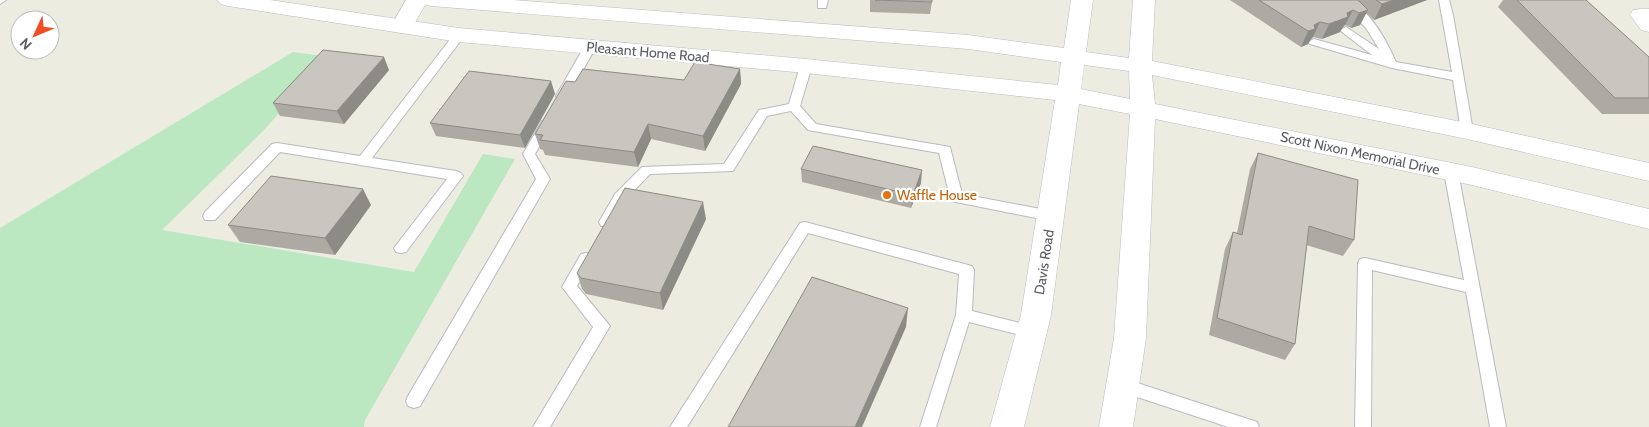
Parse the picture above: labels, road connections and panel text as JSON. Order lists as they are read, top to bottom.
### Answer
{
  "streets": {
    "main road": ["Pleasant Home Road", "Scott Nixon Memorial Drive", "Davis Road"]
  },
  "crossings": [
    ["Pleasant Home Road", "Scott Nixon Memorial Drive"],
    ["Pleasant Home Road", "Davis Road"],
    ["Scott Nixon Memorial Drive", "Davis Road"]
  ],
  "places": ["Waffle House"],
  "north": "bottom left"
}
